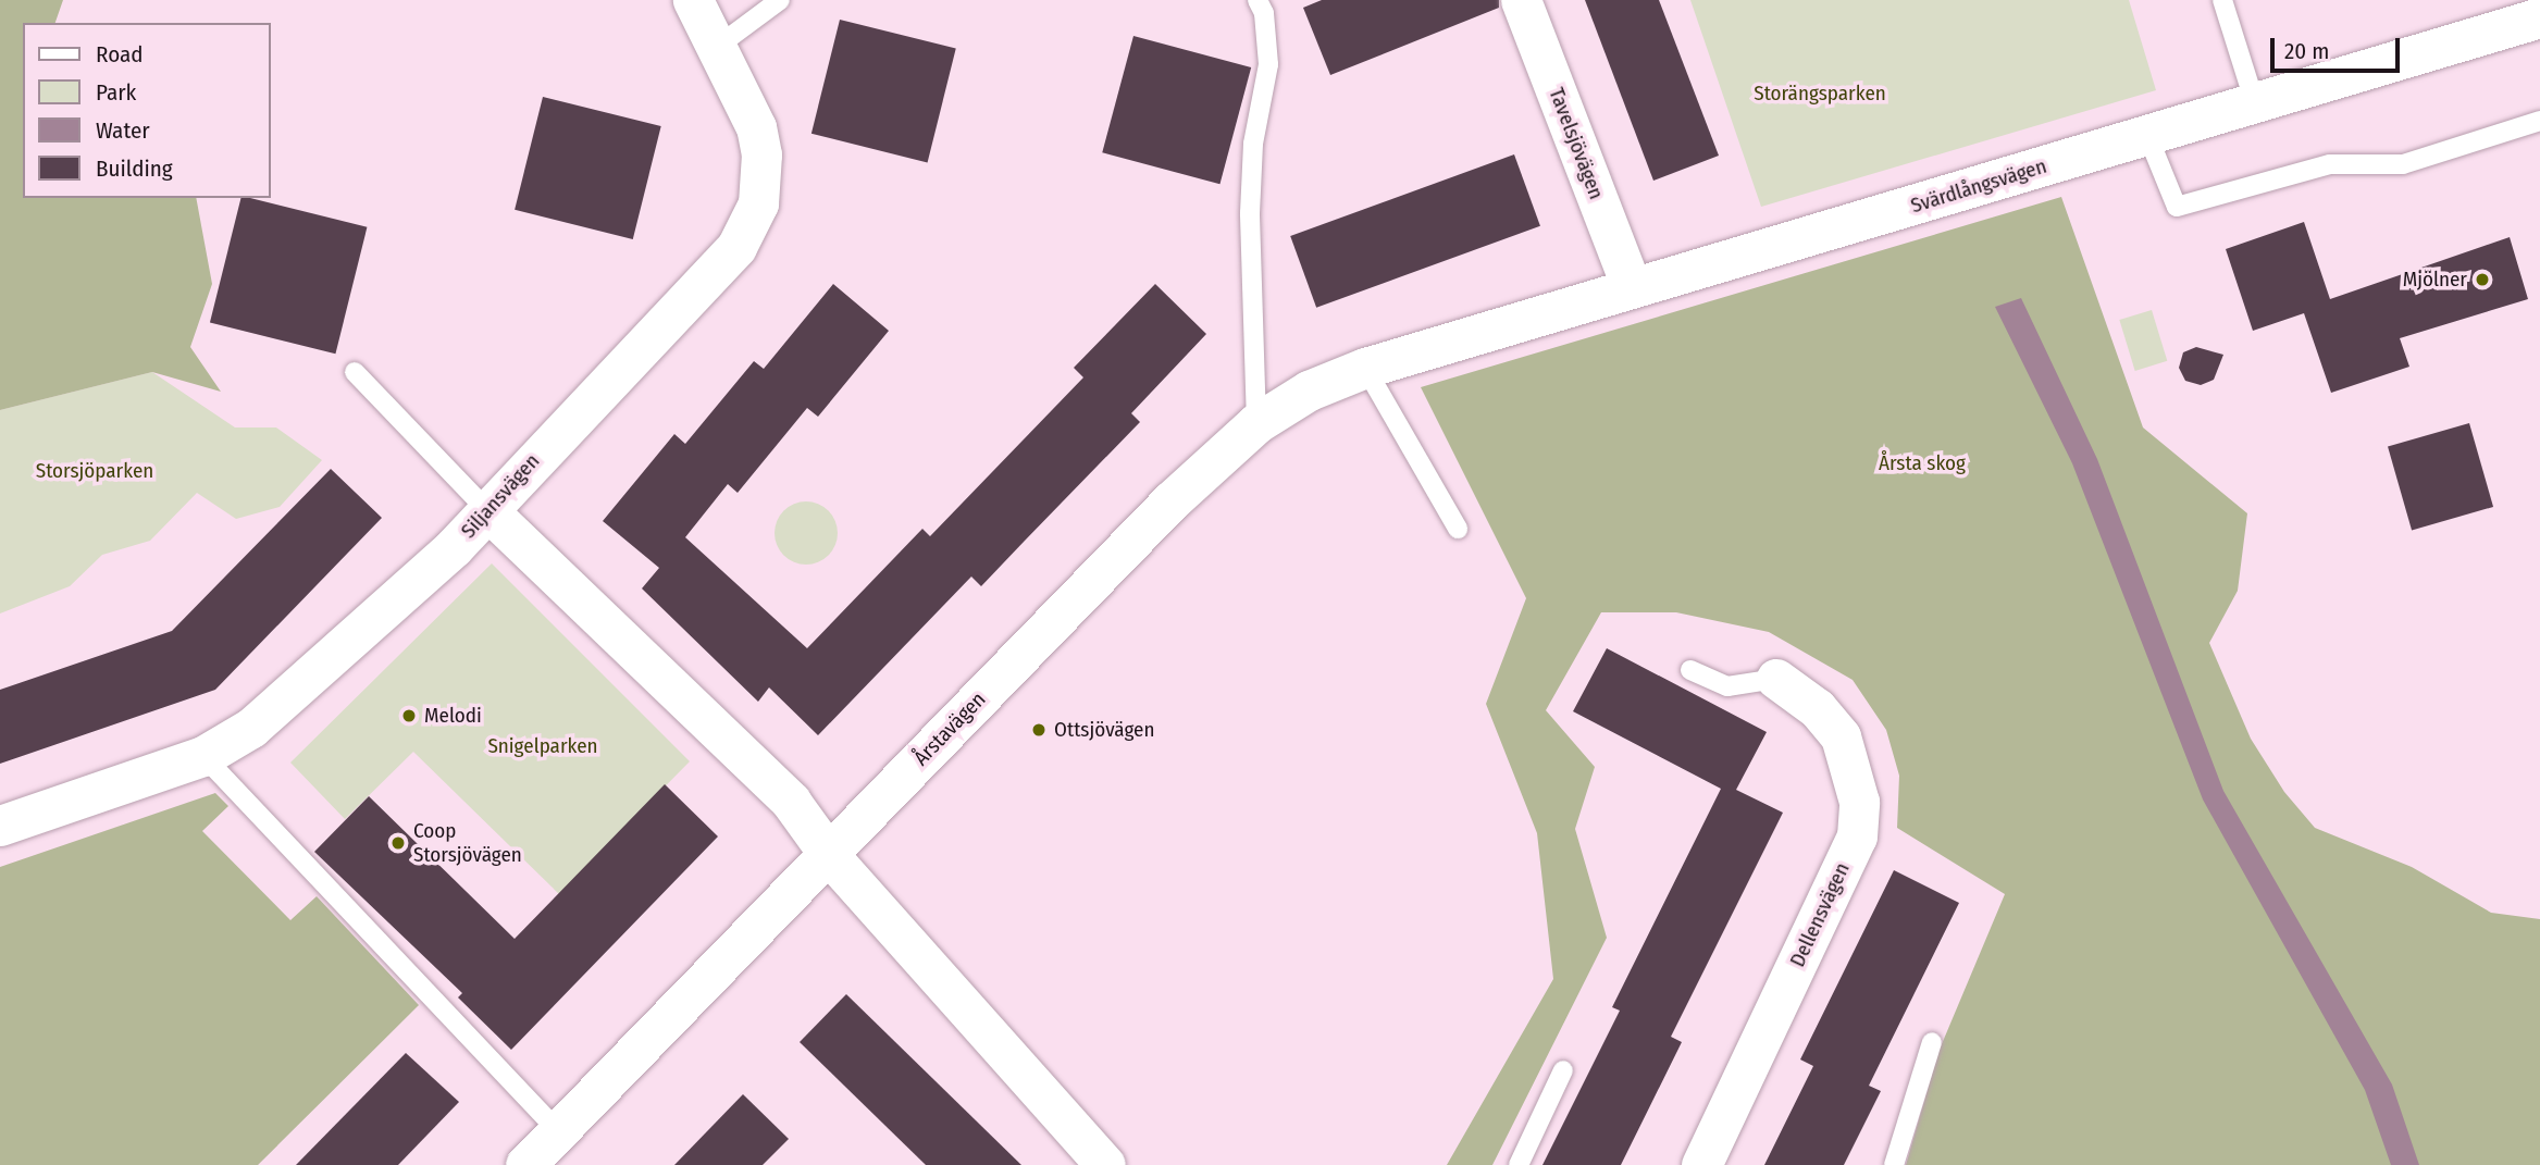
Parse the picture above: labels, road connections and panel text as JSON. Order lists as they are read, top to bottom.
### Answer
{
  "streets": {
    "street": [
      "Tavelsjövägen",
      "Svärdlångsvägen",
      "Siljansvägen",
      "Årstavägen",
      "Dellensvägen"
    ]
  },
  "crossings": [
    ["Tavelsjövägen", "Svärdlångsvägen"],
    ["Svärdlångsvägen", "Årstavägen"]
  ],
  "parks": [
    "Storängsparken",
    "Årsta skog",
    "Storsjöparken",
    "Snigelparken"
  ],
  "places": [
    "Mjölner",
    "Melodi",
    "Ottsjövägen",
    "Coop Storsjövägen"
  ],
  "legend": [
    "Road",
    "Park",
    "Water",
    "Building"
  ],
  "scale_bar": "20 m"
}
